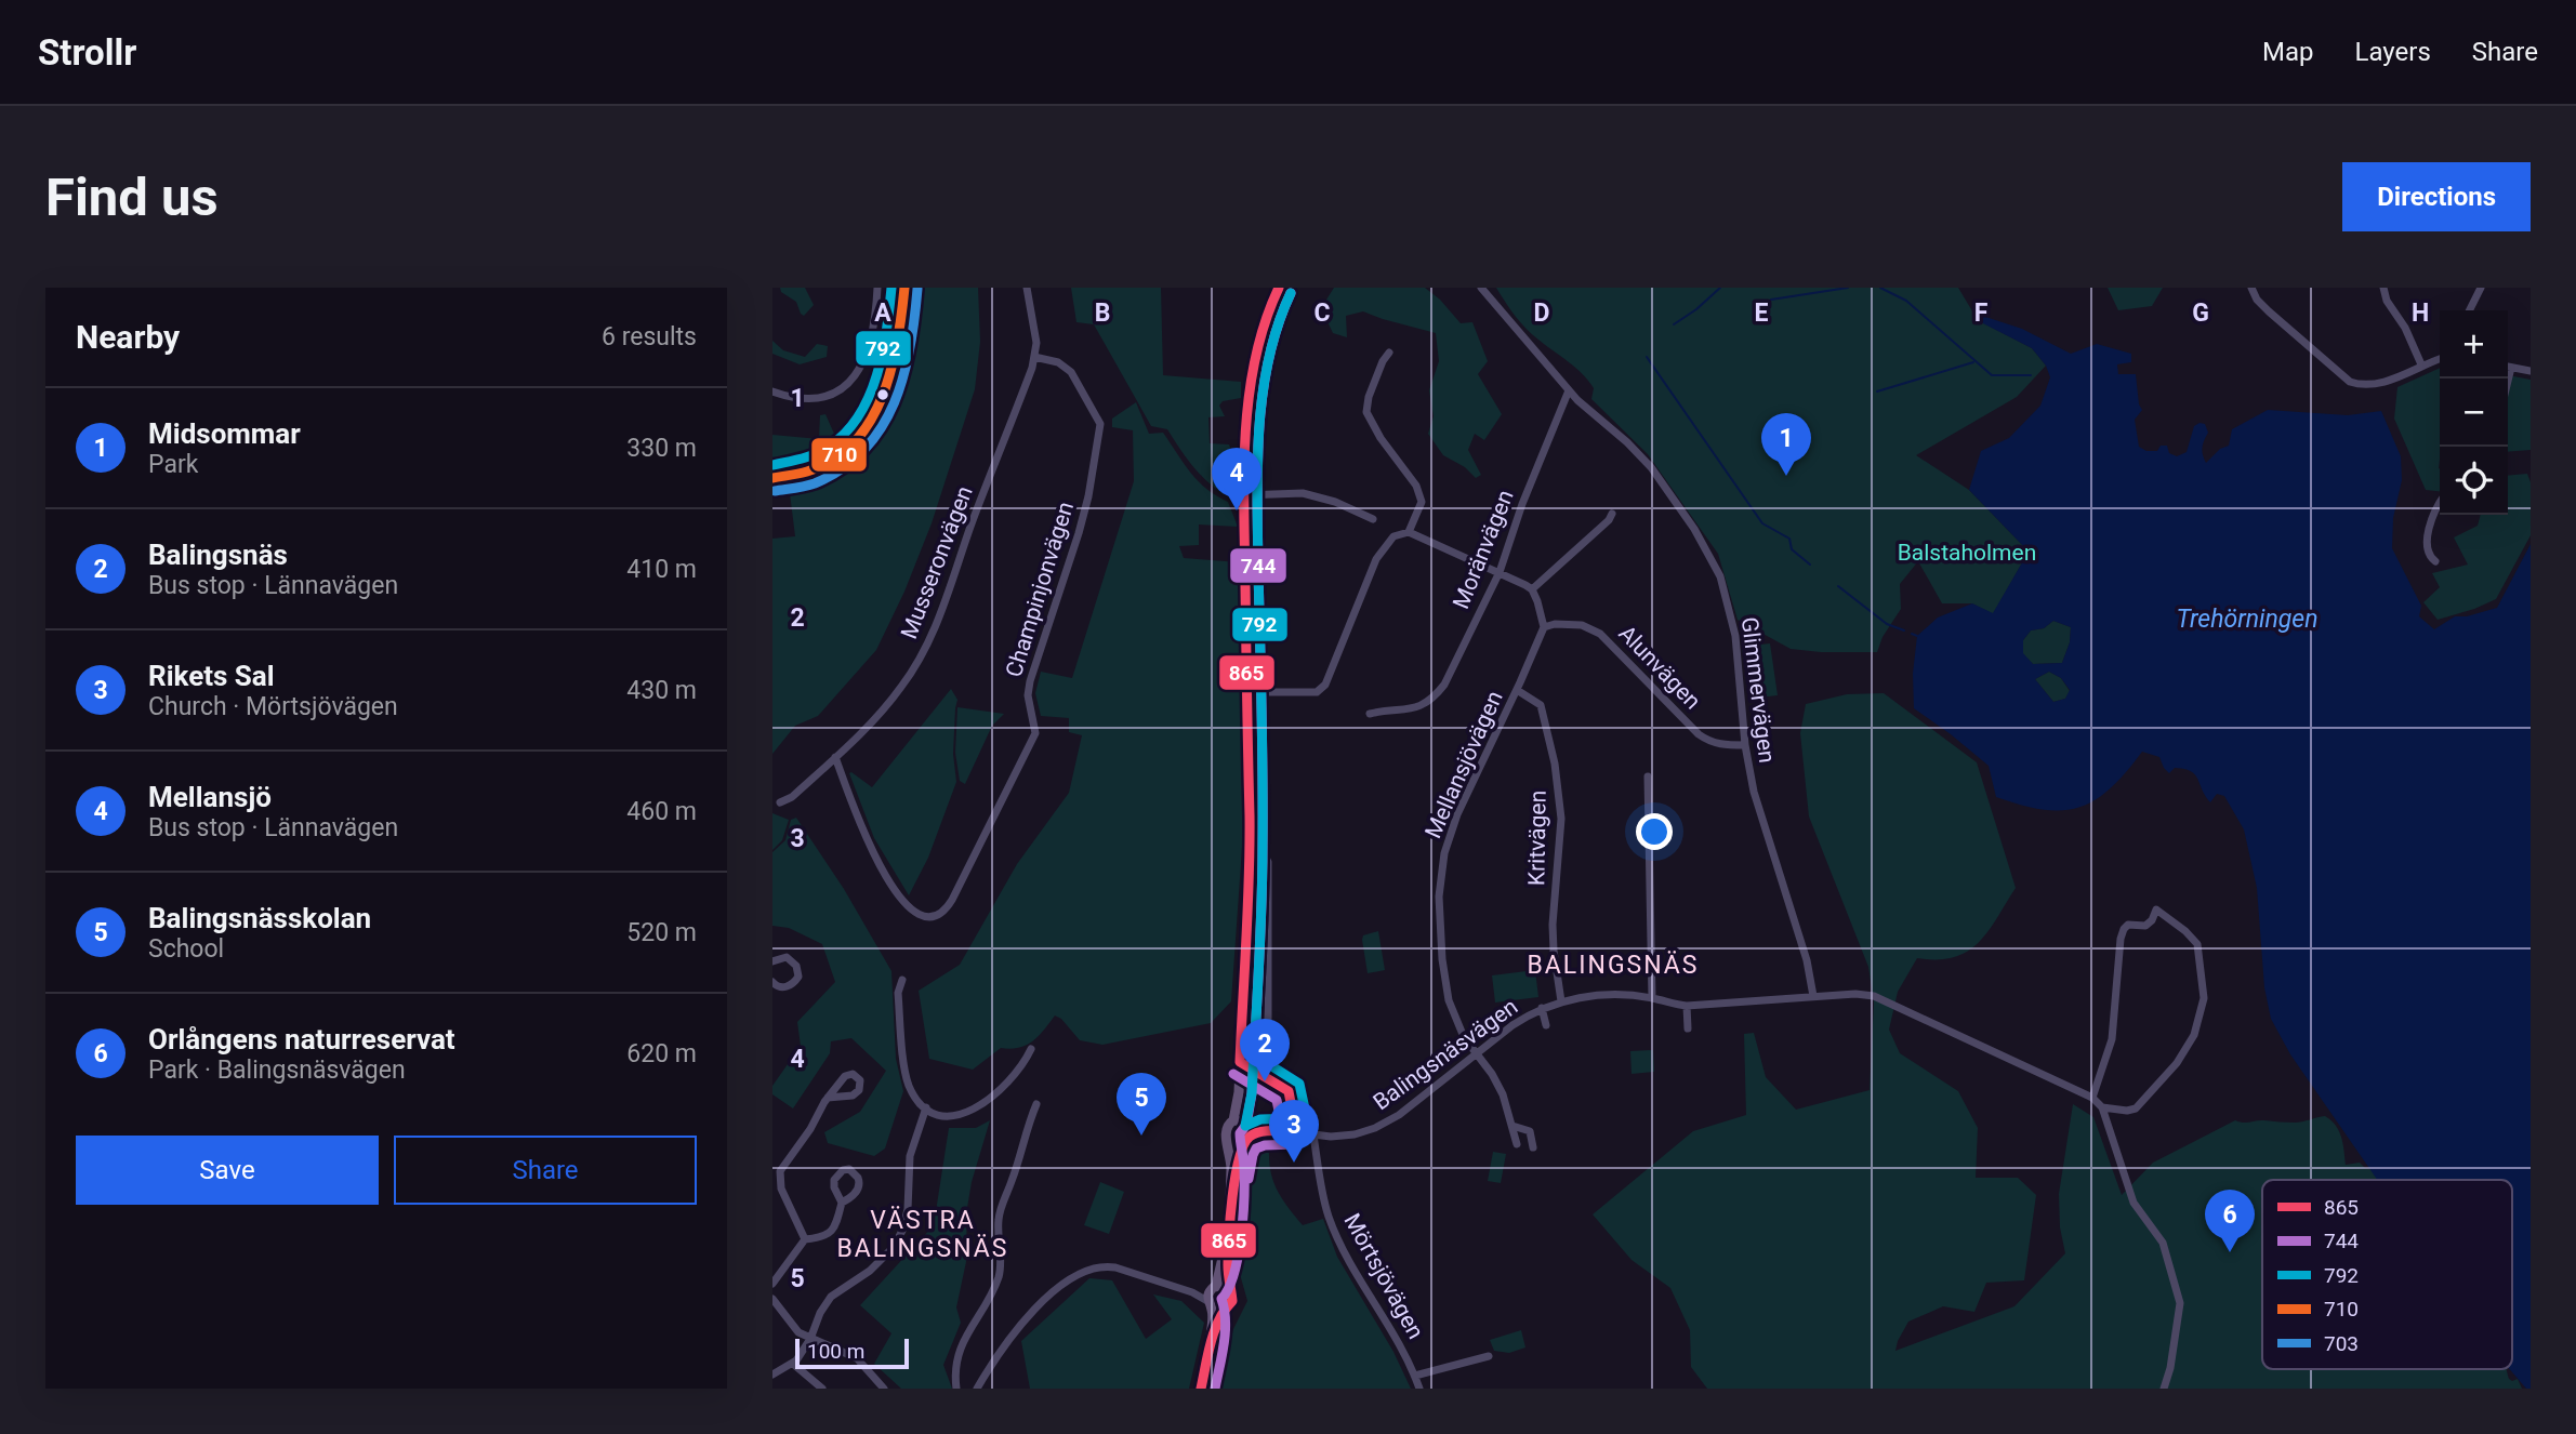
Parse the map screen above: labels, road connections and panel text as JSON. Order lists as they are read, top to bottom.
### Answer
{
  "streets": {
    "street": [
      "Moränvägen",
      "Musseronvägen",
      "Champinjonvägen",
      "Alunvägen",
      "Glimmervägen",
      "Mellansjövägen",
      "Kritvägen",
      "Balingsnäsvägen",
      "Mörtsjövägen"
    ]
  },
  "crossings": [
    ["Moränvägen", "Glimmervägen"],
    ["Musseronvägen", "Champinjonvägen"],
    ["Alunvägen", "Glimmervägen"],
    ["Alunvägen", "Mellansjövägen"],
    ["Glimmervägen", "Balingsnäsvägen"],
    ["Mellansjövägen", "Kritvägen"],
    ["Mellansjövägen", "Balingsnäsvägen"],
    ["Kritvägen", "Balingsnäsvägen"],
    ["Balingsnäsvägen", "Mörtsjövägen"]
  ],
  "districts": ["BALINGSNÄS", "VÄSTRA BALINGSNÄS"],
  "water": ["Trehörningen"],
  "parks": ["Balstaholmen"],
  "lines": [
    "transit line 865",
    "transit line 792",
    "transit line 710",
    "transit line 703",
    "transit line 744"
  ],
  "legend": [
    "865",
    "744",
    "792",
    "710",
    "703"
  ],
  "scale_bar": "100 m",
  "page": {
    "header": "Strollr",
    "nav": ["Map", "Layers", "Share"],
    "buttons": [
      "Directions",
      ["Save", "Share"]
    ],
    "title": "Find us",
    "heading": ["Nearby", "6 results"],
    "map_buttons": ["+", "−"],
    "list": [
      {
        "mark": "1",
        "name": "Midsommar",
        "note": "Park",
        "value": "330 m"
      },
      {
        "mark": "2",
        "name": "Balingsnäs",
        "note": "Bus stop · Lännavägen",
        "value": "410 m"
      },
      {
        "mark": "3",
        "name": "Rikets Sal",
        "note": "Church · Mörtsjövägen",
        "value": "430 m"
      },
      {
        "mark": "4",
        "name": "Mellansjö",
        "note": "Bus stop · Lännavägen",
        "value": "460 m"
      },
      {
        "mark": "5",
        "name": "Balingsnässkolan",
        "note": "School",
        "value": "520 m"
      },
      {
        "mark": "6",
        "name": "Orlångens naturreservat",
        "note": "Park · Balingsnäsvägen",
        "value": "620 m"
      }
    ],
    "pins": [
      "1",
      "4",
      "2",
      "5",
      "3",
      "6"
    ],
    "scale": "100 m"
  },
  "grid": {
    "columns": [
      "A",
      "B",
      "C",
      "D",
      "E",
      "F",
      "G",
      "H"
    ],
    "rows": [
      "1",
      "2",
      "3",
      "4",
      "5"
    ]
  }
}
